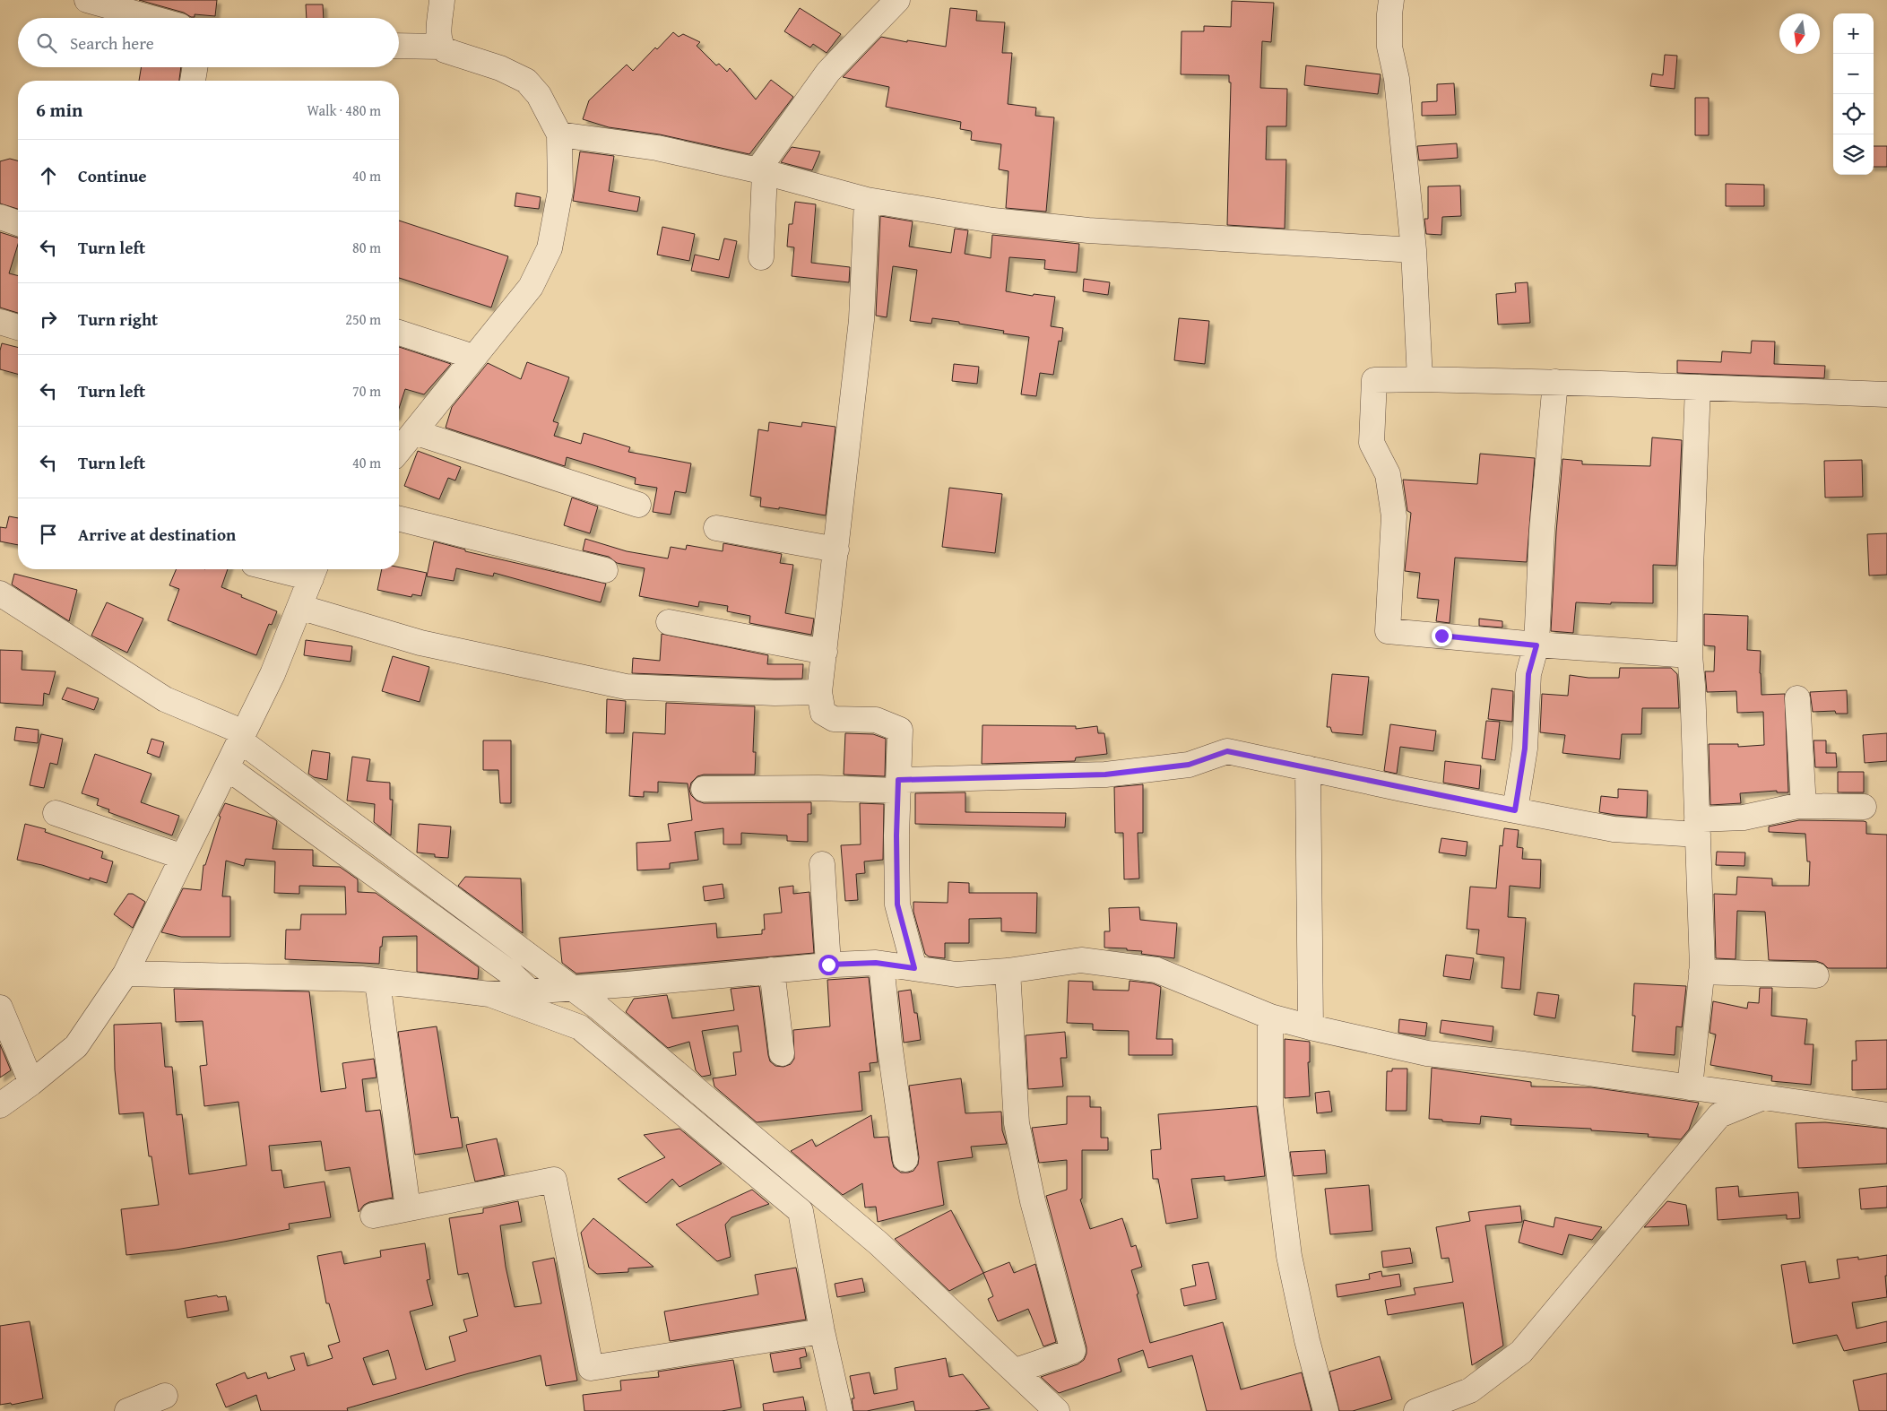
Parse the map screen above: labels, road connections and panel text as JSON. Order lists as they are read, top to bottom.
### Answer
{
  "north": "bottom",
  "page": {
    "map_buttons": ["+", "−"],
    "search": "Search here",
    "heading": ["6 min", "Walk · 480 m"],
    "list": [
      ["Continue", "40 m"],
      ["Turn left", "80 m"],
      ["Turn right", "250 m"],
      ["Turn left", "70 m"],
      ["Turn left", "40 m"],
      "Arrive at destination"
    ]
  }
}
